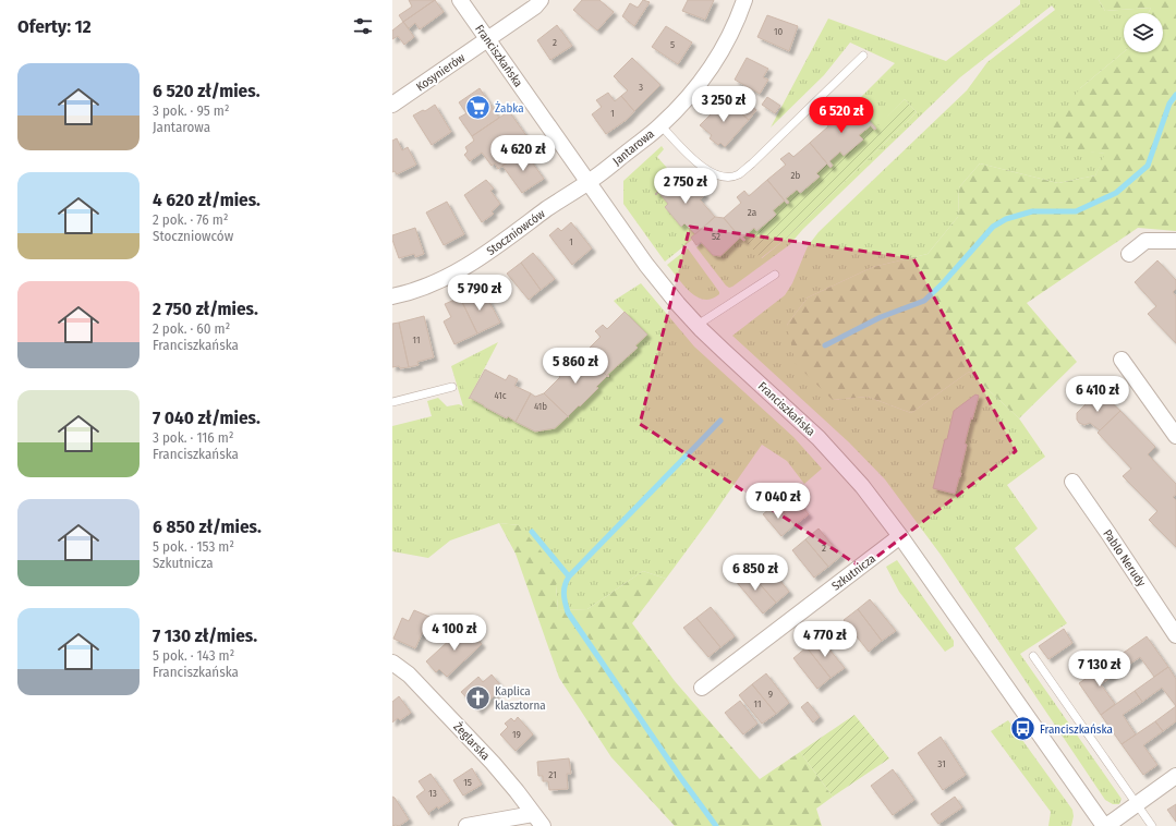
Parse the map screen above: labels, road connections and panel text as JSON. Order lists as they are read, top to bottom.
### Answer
{
  "streets": {
    "street": [
      "Franciszkańska",
      "Kosynierów",
      "Jantarowa",
      "Stoczniowców",
      "Pablo Nerudy",
      "Szkutnicza",
      "Żeglarska"
    ]
  },
  "crossings": [
    ["Franciszkańska", "Kosynierów"],
    ["Franciszkańska", "Jantarowa"],
    ["Franciszkańska", "Stoczniowców"],
    ["Franciszkańska", "Szkutnicza"],
    ["Jantarowa", "Stoczniowców"]
  ],
  "places": {
    "supermarket": ["Żabka"],
    "church": ["Kaplica klasztorna"],
    "bus stop": ["Franciszkańska"]
  },
  "house_numbers": [
    "10",
    "2",
    "5",
    "3",
    "1",
    "2b",
    "2a",
    "52",
    "1",
    "11",
    "41c",
    "41b",
    "2",
    "9",
    "11",
    "19",
    "31",
    "21",
    "15",
    "13"
  ],
  "page": {
    "heading": "Oferty: 12",
    "list": [
      {
        "name": "6 520 zł/mies.",
        "note": "3 pok. · 95 m² · Jantarowa"
      },
      {
        "name": "4 620 zł/mies.",
        "note": "2 pok. · 76 m² · Stoczniowców"
      },
      {
        "name": "2 750 zł/mies.",
        "note": "2 pok. · 60 m² · Franciszkańska"
      },
      {
        "name": "7 040 zł/mies.",
        "note": "3 pok. · 116 m² · Franciszkańska"
      },
      {
        "name": "6 850 zł/mies.",
        "note": "5 pok. · 153 m² · Szkutnicza"
      },
      {
        "name": "7 130 zł/mies.",
        "note": "5 pok. · 143 m² · Franciszkańska"
      }
    ],
    "price": [
      "3 250 zł",
      "6 520 zł",
      "4 620 zł",
      "2 750 zł",
      "5 790 zł",
      "5 860 zł",
      "6 410 zł",
      "7 040 zł",
      "6 850 zł",
      "4 100 zł",
      "4 770 zł",
      "7 130 zł"
    ]
  }
}
